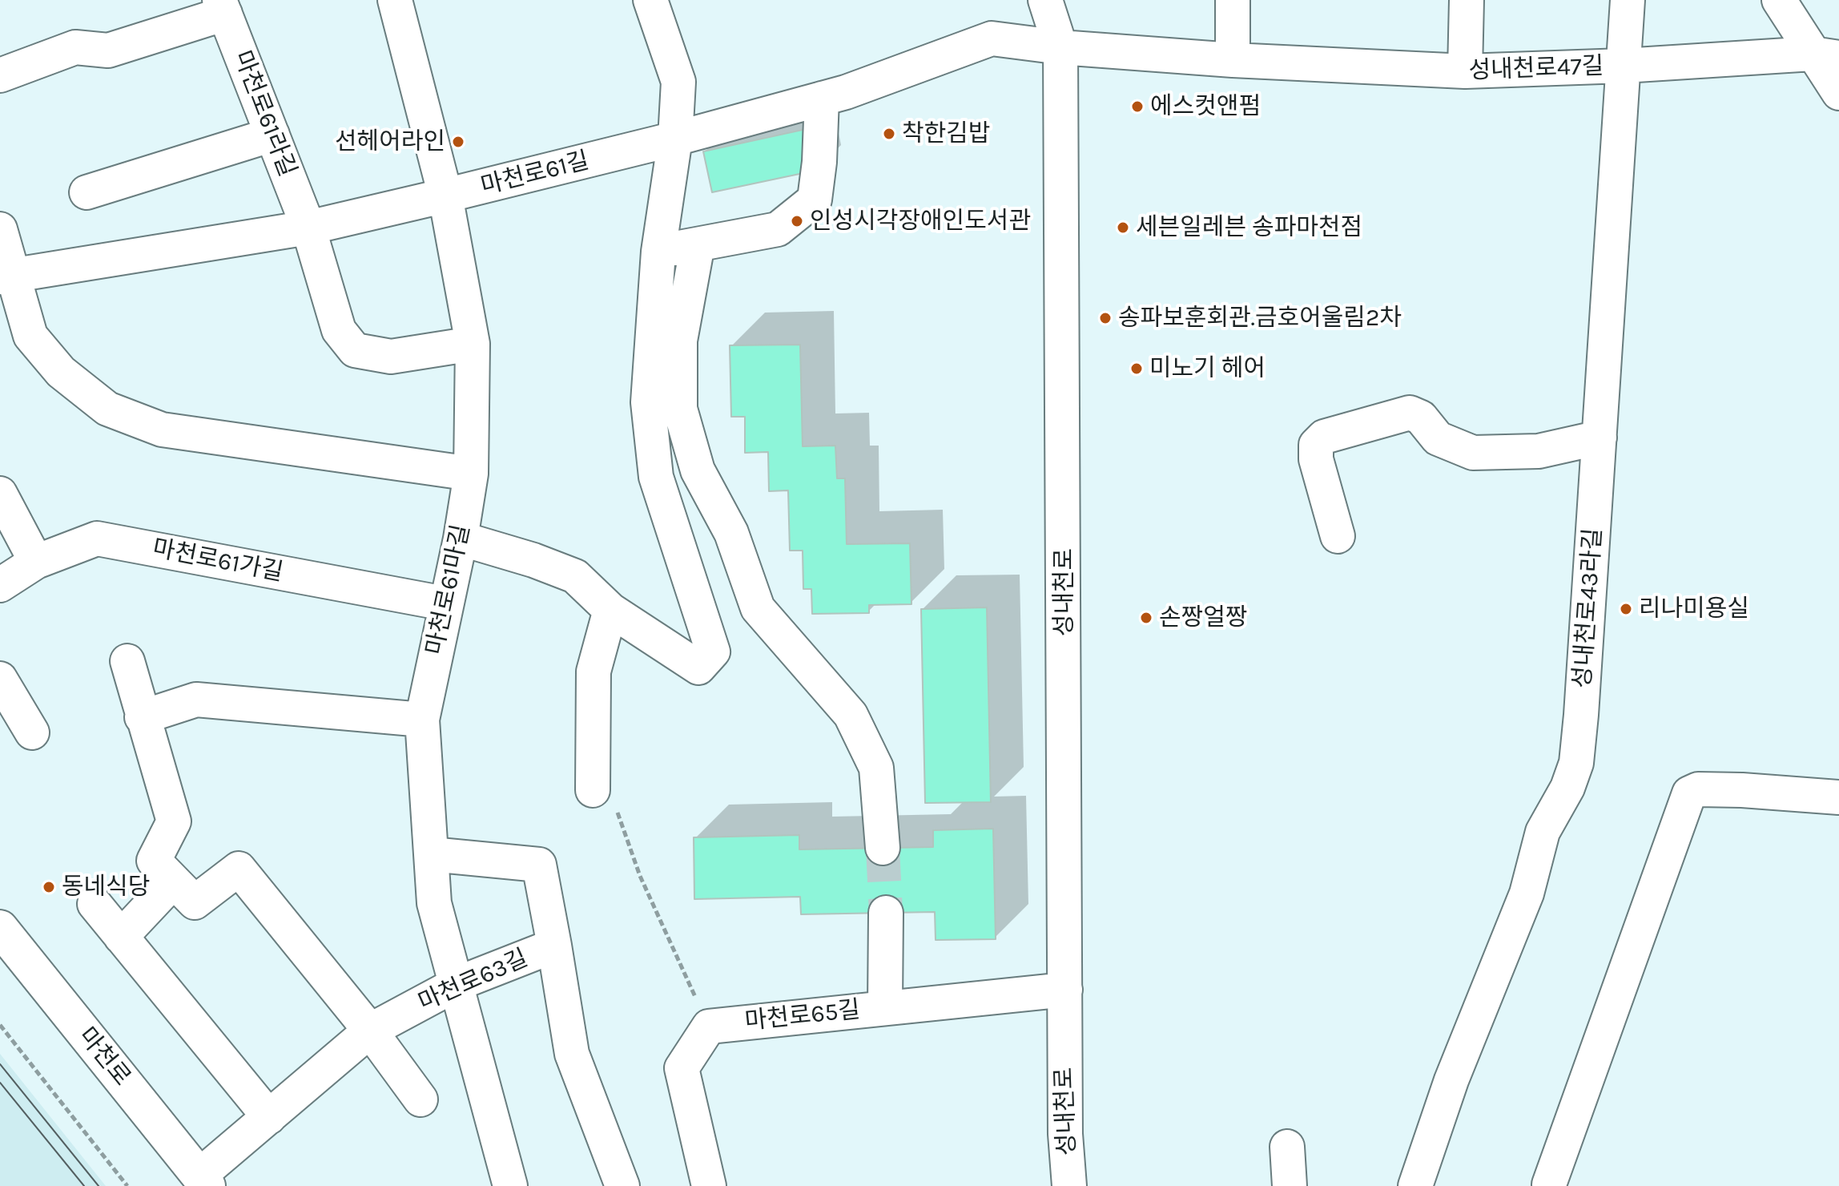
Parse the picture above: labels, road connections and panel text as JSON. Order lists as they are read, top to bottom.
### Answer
{
  "streets": {
    "main road": ["마천로"],
    "street": [
      "성내천로47길",
      "마천로61라길",
      "마천로61길",
      "마천로61가길",
      "마천로61마길",
      "성내천로",
      "성내천로43라길",
      "마천로63길",
      "마천로65길"
    ]
  },
  "crossings": [
    ["성내천로47길", "마천로61길"],
    ["성내천로47길", "성내천로"],
    ["성내천로47길", "성내천로43라길"],
    ["마천로61라길", "마천로61길"],
    ["마천로61라길", "마천로61마길"],
    ["마천로61길", "마천로61마길"],
    ["마천로61길", "성내천로"],
    ["마천로61가길", "마천로61마길"],
    ["마천로61마길", "마천로63길"],
    ["성내천로", "마천로65길"],
    ["마천로63길", "마천로"]
  ],
  "places": [
    "에스컷앤펌",
    "착한김밥",
    "선헤어라인",
    "인성시각장애인도서관",
    "세븐일레븐 송파마천점",
    "송파보훈회관.금호어울림2차",
    "미노기 헤어",
    "리나미용실",
    "손짱얼짱",
    "동네식당"
  ]
}
